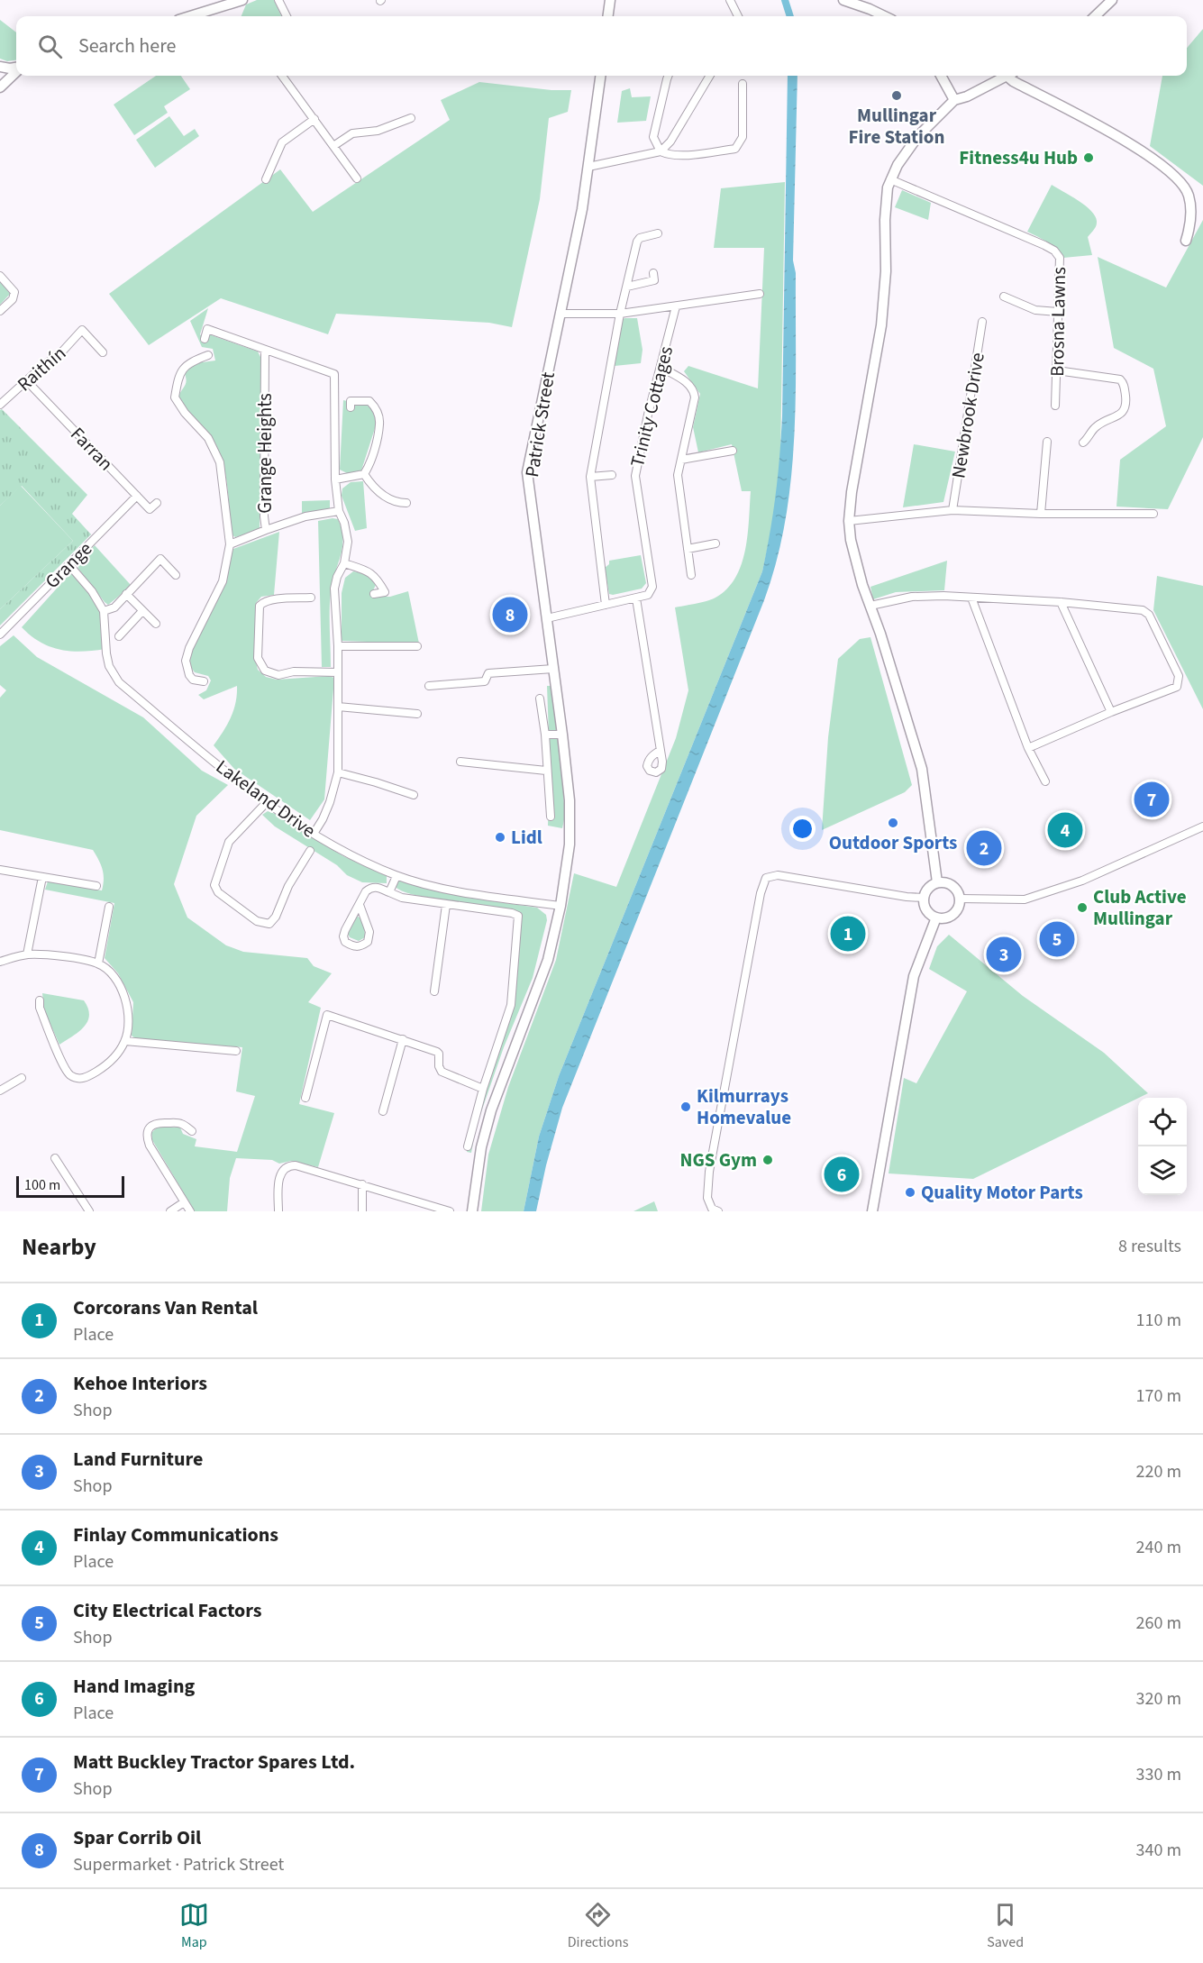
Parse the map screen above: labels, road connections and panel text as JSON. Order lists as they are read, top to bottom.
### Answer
{
  "streets": {
    "street": [
      "Brosna Lawns",
      "Raithín",
      "Trinity Cottages",
      "Newbrook Drive",
      "Patrick Street",
      "Farran",
      "Grange Heights",
      "Grange",
      "Lakeland Drive"
    ]
  },
  "crossings": [
    ["Raithín", "Farran"],
    ["Patrick Street", "Lakeland Drive"],
    ["Farran", "Grange"],
    ["Grange", "Lakeland Drive"]
  ],
  "places": [
    "Mullingar Fire Station",
    "Fitness4u Hub",
    "Outdoor Sports",
    "Lidl",
    "Club Active Mullingar",
    "Kilmurrays Homevalue",
    "NGS Gym",
    "Quality Motor Parts"
  ],
  "scale_bar": "100 m",
  "page": {
    "search": "Search here",
    "pins": [
      "8",
      "7",
      "4",
      "2",
      "1",
      "5",
      "3",
      "6"
    ],
    "scale": "100 m",
    "heading": ["Nearby", "8 results"],
    "list": [
      {
        "mark": "1",
        "name": "Corcorans Van Rental",
        "note": "Place",
        "value": "110 m"
      },
      {
        "mark": "2",
        "name": "Kehoe Interiors",
        "note": "Shop",
        "value": "170 m"
      },
      {
        "mark": "3",
        "name": "Land Furniture",
        "note": "Shop",
        "value": "220 m"
      },
      {
        "mark": "4",
        "name": "Finlay Communications",
        "note": "Place",
        "value": "240 m"
      },
      {
        "mark": "5",
        "name": "City Electrical Factors",
        "note": "Shop",
        "value": "260 m"
      },
      {
        "mark": "6",
        "name": "Hand Imaging",
        "note": "Place",
        "value": "320 m"
      },
      {
        "mark": "7",
        "name": "Matt Buckley Tractor Spares Ltd.",
        "note": "Shop",
        "value": "330 m"
      },
      {
        "mark": "8",
        "name": "Spar Corrib Oil",
        "note": "Supermarket · Patrick Street",
        "value": "340 m"
      }
    ],
    "nav": ["Map", "Directions", "Saved"]
  }
}
